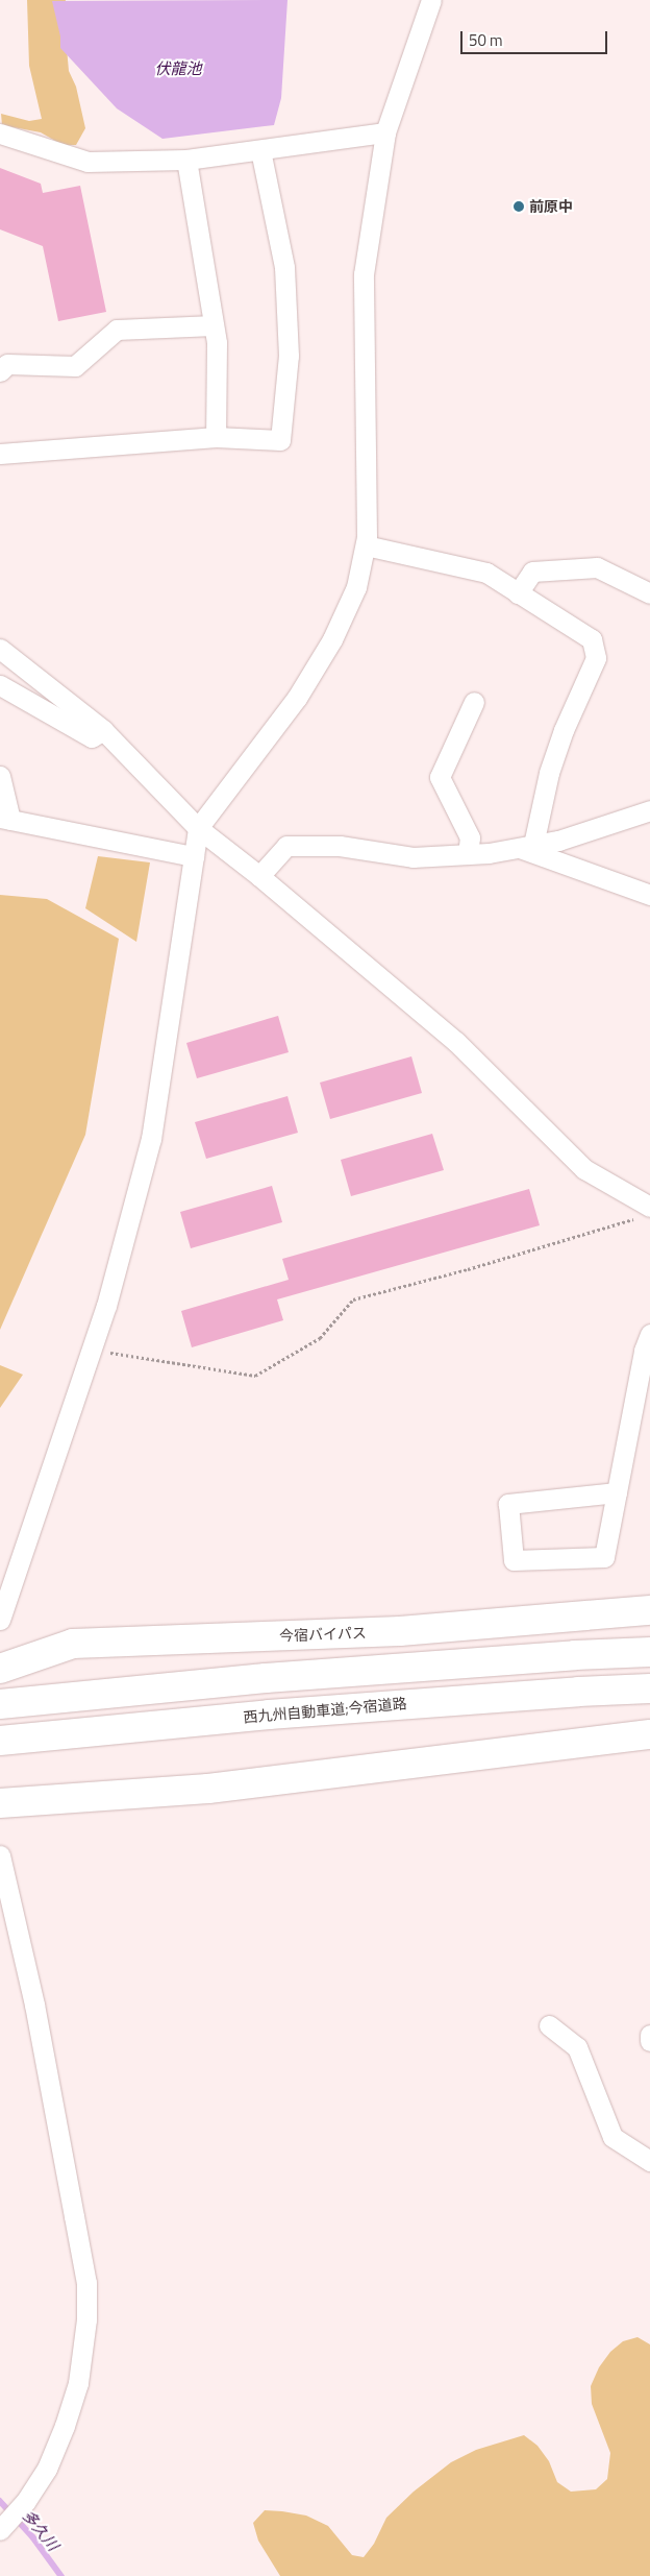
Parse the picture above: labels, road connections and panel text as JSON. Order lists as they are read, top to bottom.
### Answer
{
  "streets": {
    "highway": ["今宿バイパス", "西九州自動車道;今宿道路"]
  },
  "water": ["伏龍池", "多久川"],
  "places": ["前原中"],
  "scale_bar": "50 m"
}
